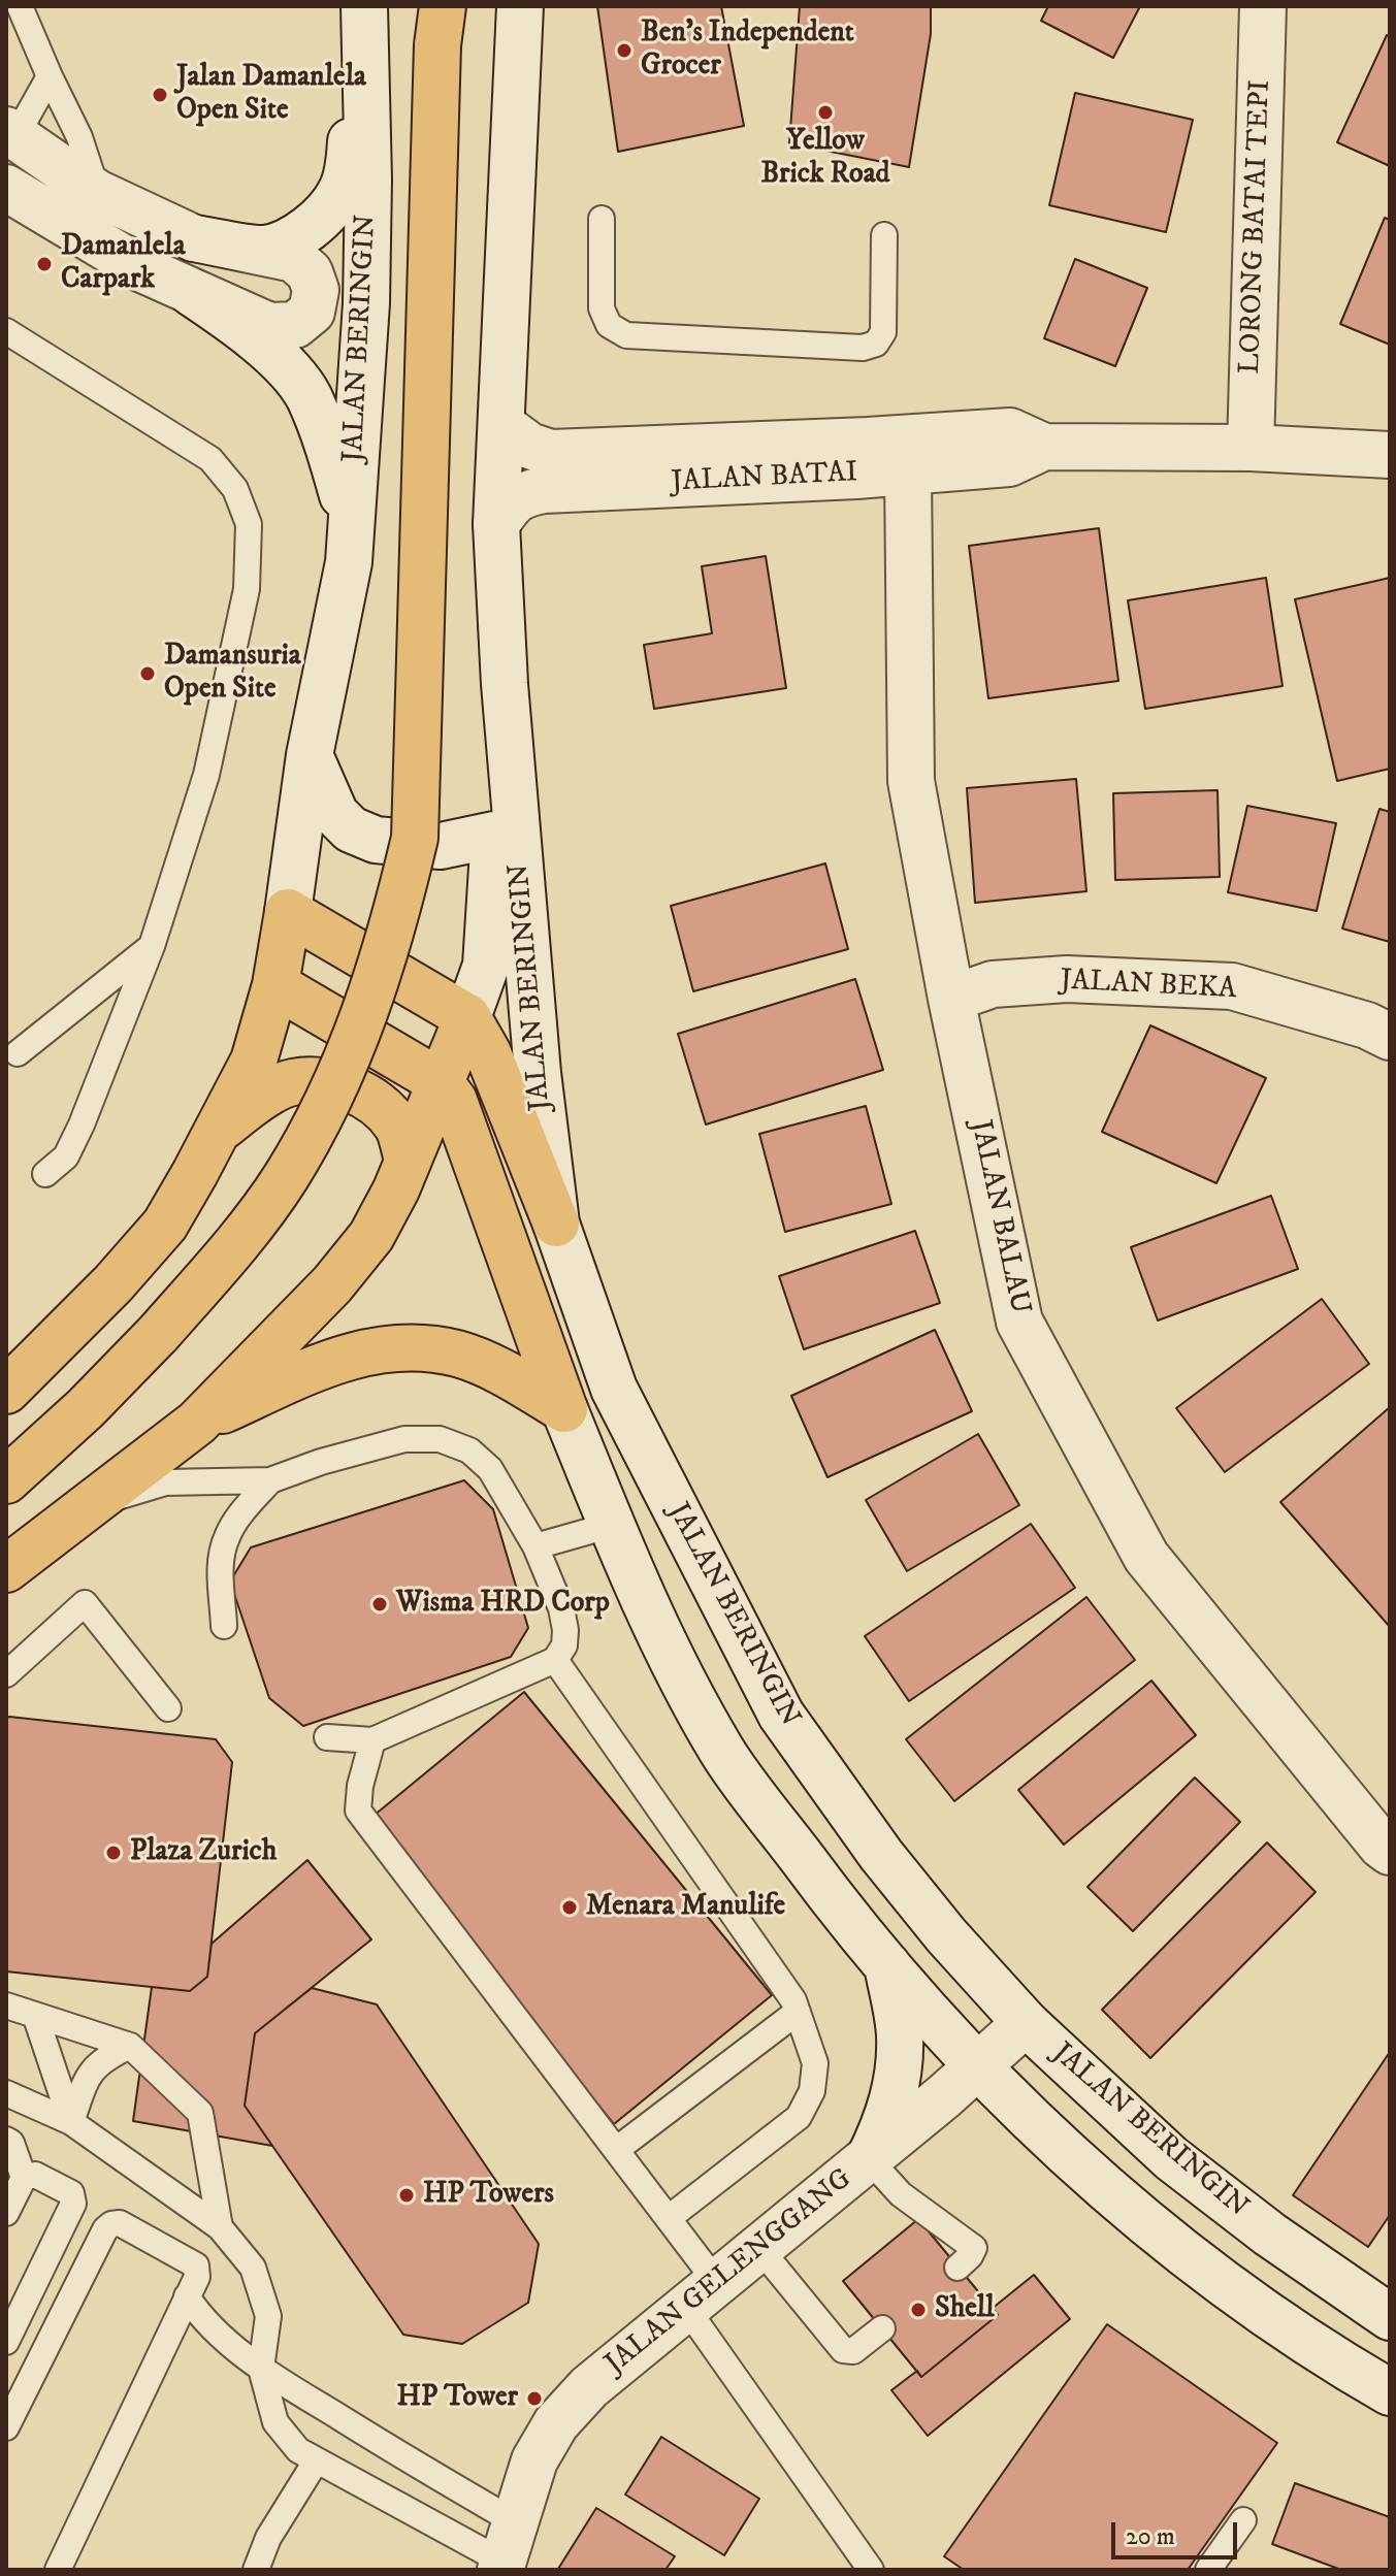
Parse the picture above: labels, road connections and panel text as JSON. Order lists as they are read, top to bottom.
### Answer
{
  "streets": {
    "street": [
      "LORONG BATAI TEPI",
      "JALAN BERINGIN",
      "JALAN BATAI",
      "JALAN BEKA",
      "JALAN BALAU",
      "JALAN GELENGGANG"
    ]
  },
  "crossings": [
    ["LORONG BATAI TEPI", "JALAN BATAI"],
    ["JALAN BERINGIN", "JALAN BATAI"],
    ["JALAN BERINGIN", "JALAN GELENGGANG"],
    ["JALAN BATAI", "JALAN BALAU"],
    ["JALAN BEKA", "JALAN BALAU"]
  ],
  "places": [
    "Ben's Independent Grocer",
    "Jalan Damanlela Open Site",
    "Yellow Brick Road",
    "Damanlela Carpark",
    "Damansuria Open Site",
    "Wisma HRD Corp",
    "Plaza Zurich",
    "Menara Manulife",
    "HP Towers",
    "Shell",
    "HP Tower"
  ],
  "scale_bar": "20 m"
}
